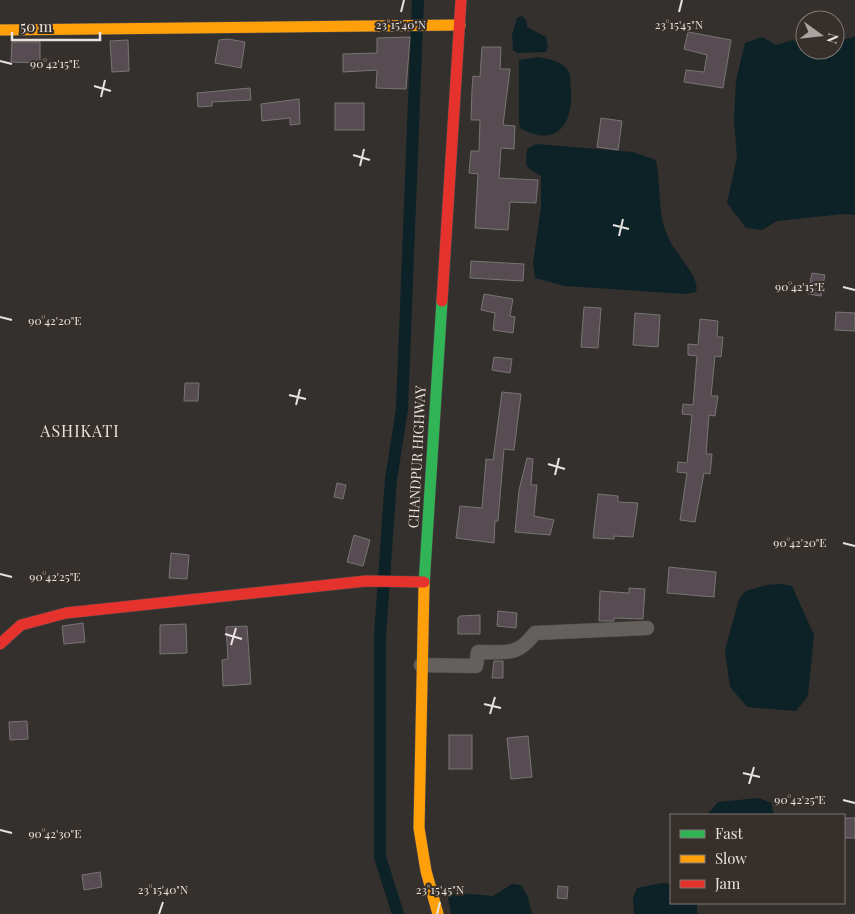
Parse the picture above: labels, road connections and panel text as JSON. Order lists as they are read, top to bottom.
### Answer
{
  "streets": {
    "main road": ["CHANDPUR HIGHWAY"]
  },
  "districts": ["ASHIKATI"],
  "legend": ["Fast", "Slow", "Jam"],
  "scale_bar": "50 m",
  "north": "right",
  "coordinates": [
    "23°15'40\"N",
    "23°15'45\"N",
    "90°42'15\"E",
    "90°42'20\"E",
    "90°42'25\"E",
    "90°42'30\"E"
  ]
}
